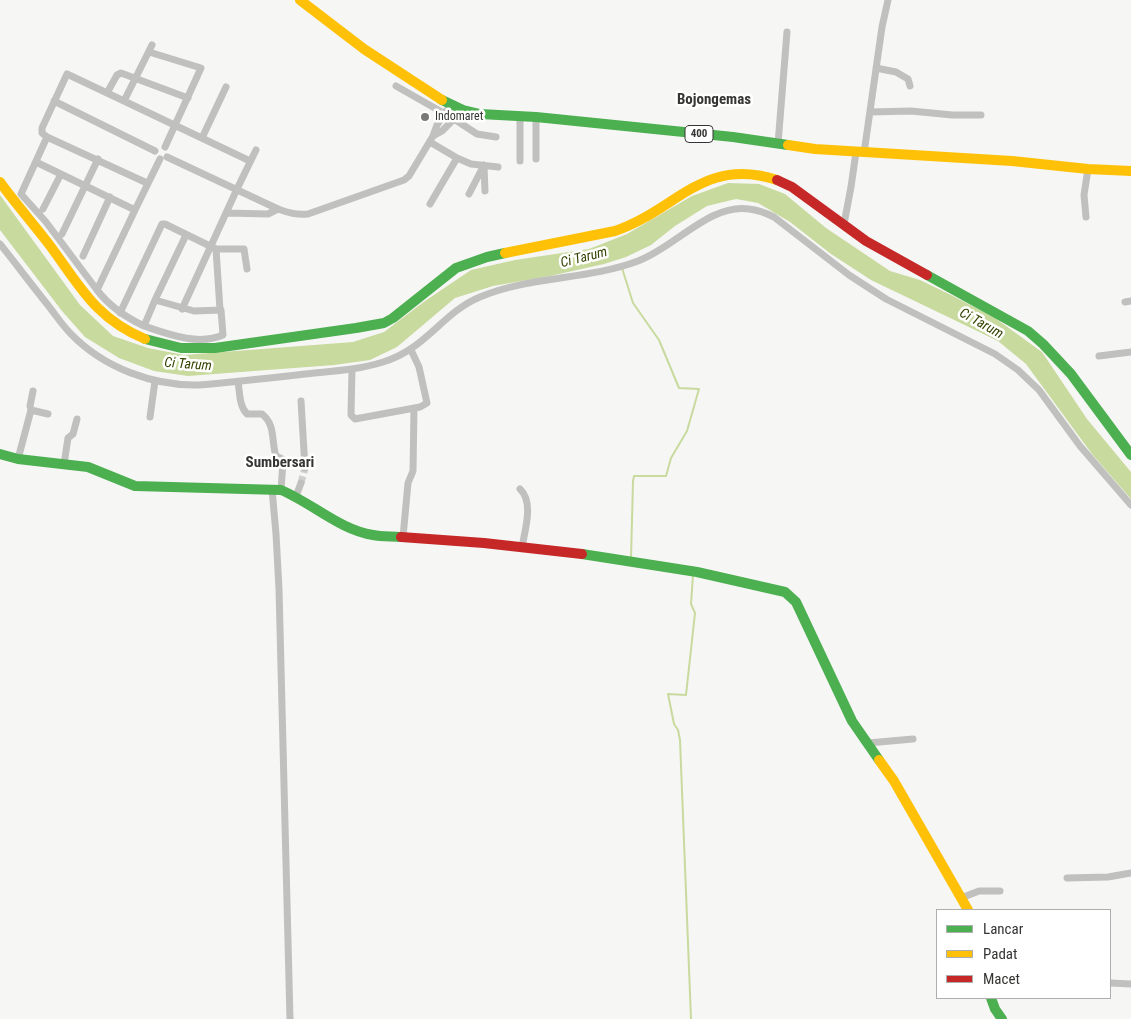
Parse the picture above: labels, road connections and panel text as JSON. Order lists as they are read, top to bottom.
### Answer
{
  "streets": {
    "street": ["400"]
  },
  "districts": ["Bojongemas", "Sumbersari"],
  "water": ["Ci Tarum"],
  "places": ["Indomaret"],
  "legend": ["Lancar", "Padat", "Macet"]
}
